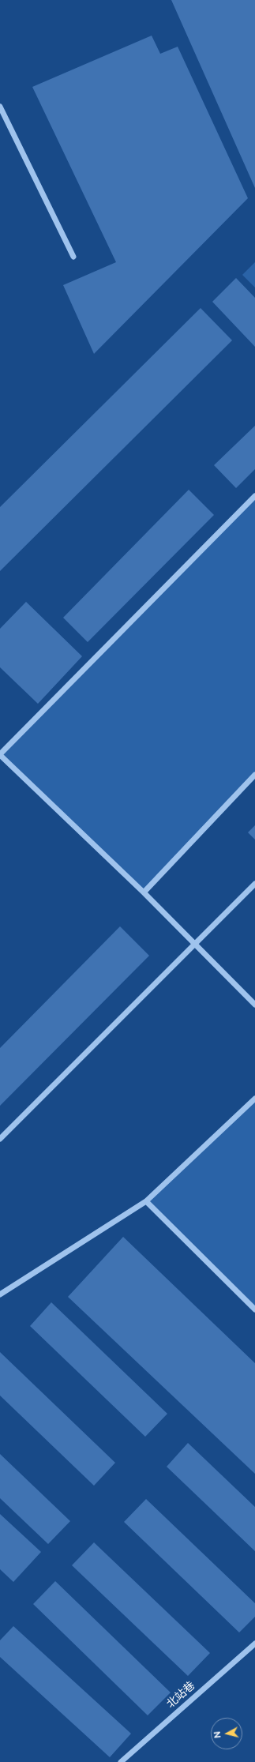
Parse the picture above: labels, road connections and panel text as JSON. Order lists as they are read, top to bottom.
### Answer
{
  "streets": {
    "street": ["北站巷"]
  },
  "north": "left"
}
